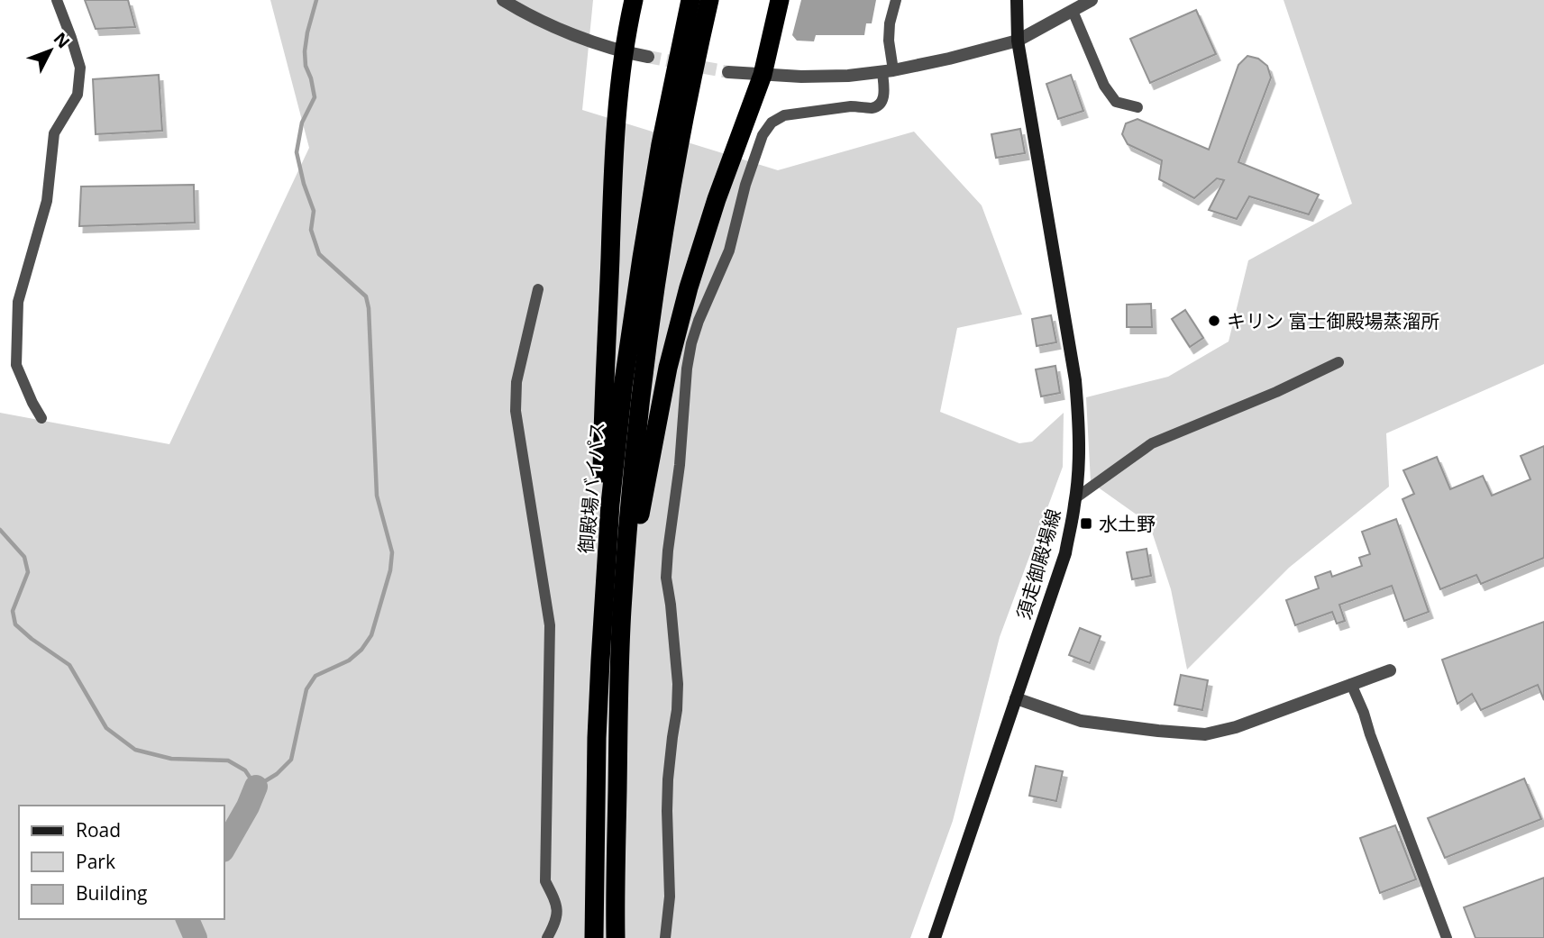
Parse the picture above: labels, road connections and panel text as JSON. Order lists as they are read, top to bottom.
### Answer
{
  "streets": {
    "highway": ["御殿場バイパス"],
    "main road": ["須走御殿場線"]
  },
  "places": {
    "other": ["キリン 富士御殿場蒸溜所"],
    "transit": ["水土野"]
  },
  "legend": ["Road", "Park", "Building"],
  "north": "top right"
}
